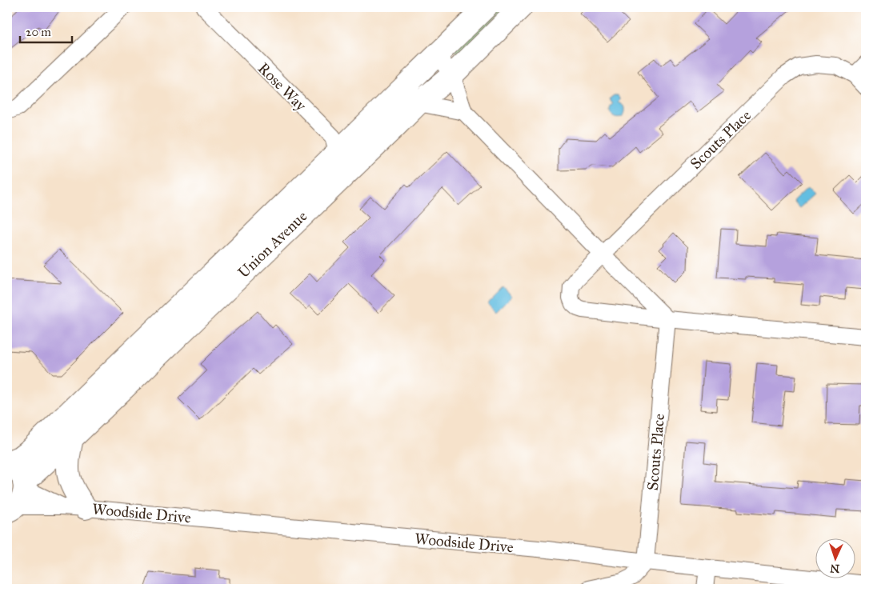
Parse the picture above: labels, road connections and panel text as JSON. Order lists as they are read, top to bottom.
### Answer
{
  "streets": {
    "street": [
      "Rose Way",
      "Scouts Place",
      "Union Avenue",
      "Woodside Drive"
    ]
  },
  "crossings": [
    ["Rose Way", "Union Avenue"],
    ["Scouts Place", "Woodside Drive"],
    ["Union Avenue", "Woodside Drive"]
  ],
  "scale_bar": "20 m",
  "north": "bottom"
}
